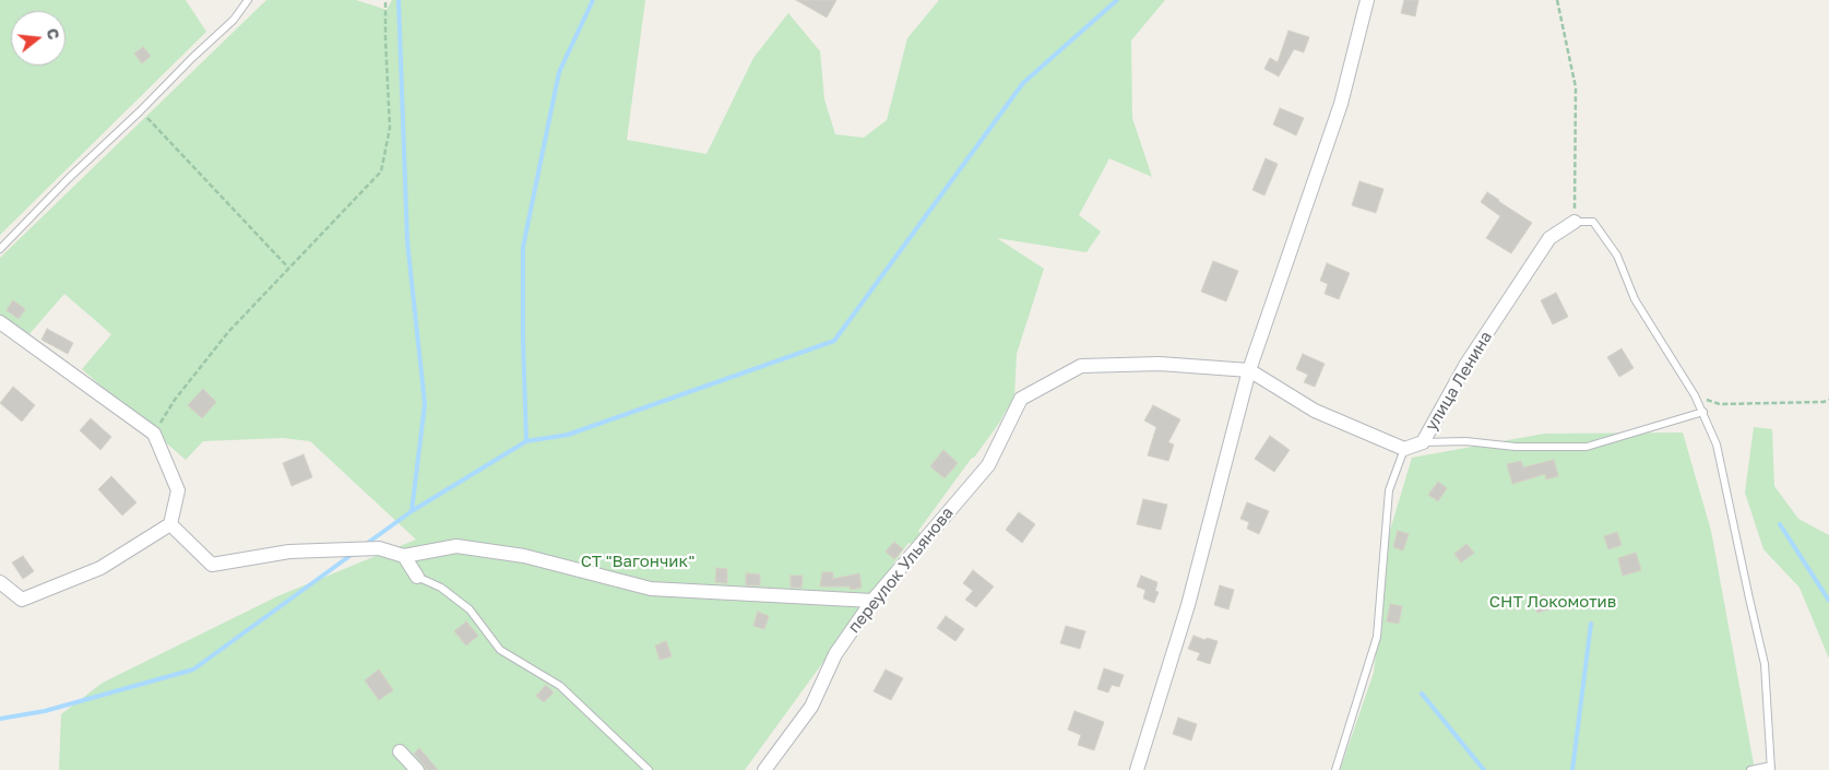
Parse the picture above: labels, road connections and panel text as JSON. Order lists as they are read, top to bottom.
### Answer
{
  "streets": {
    "street": ["улица Ленина", "переулок Ульянова"]
  },
  "parks": ["СТ \"Вагончик\"", "СНТ Локомотив"],
  "north": "right"
}
